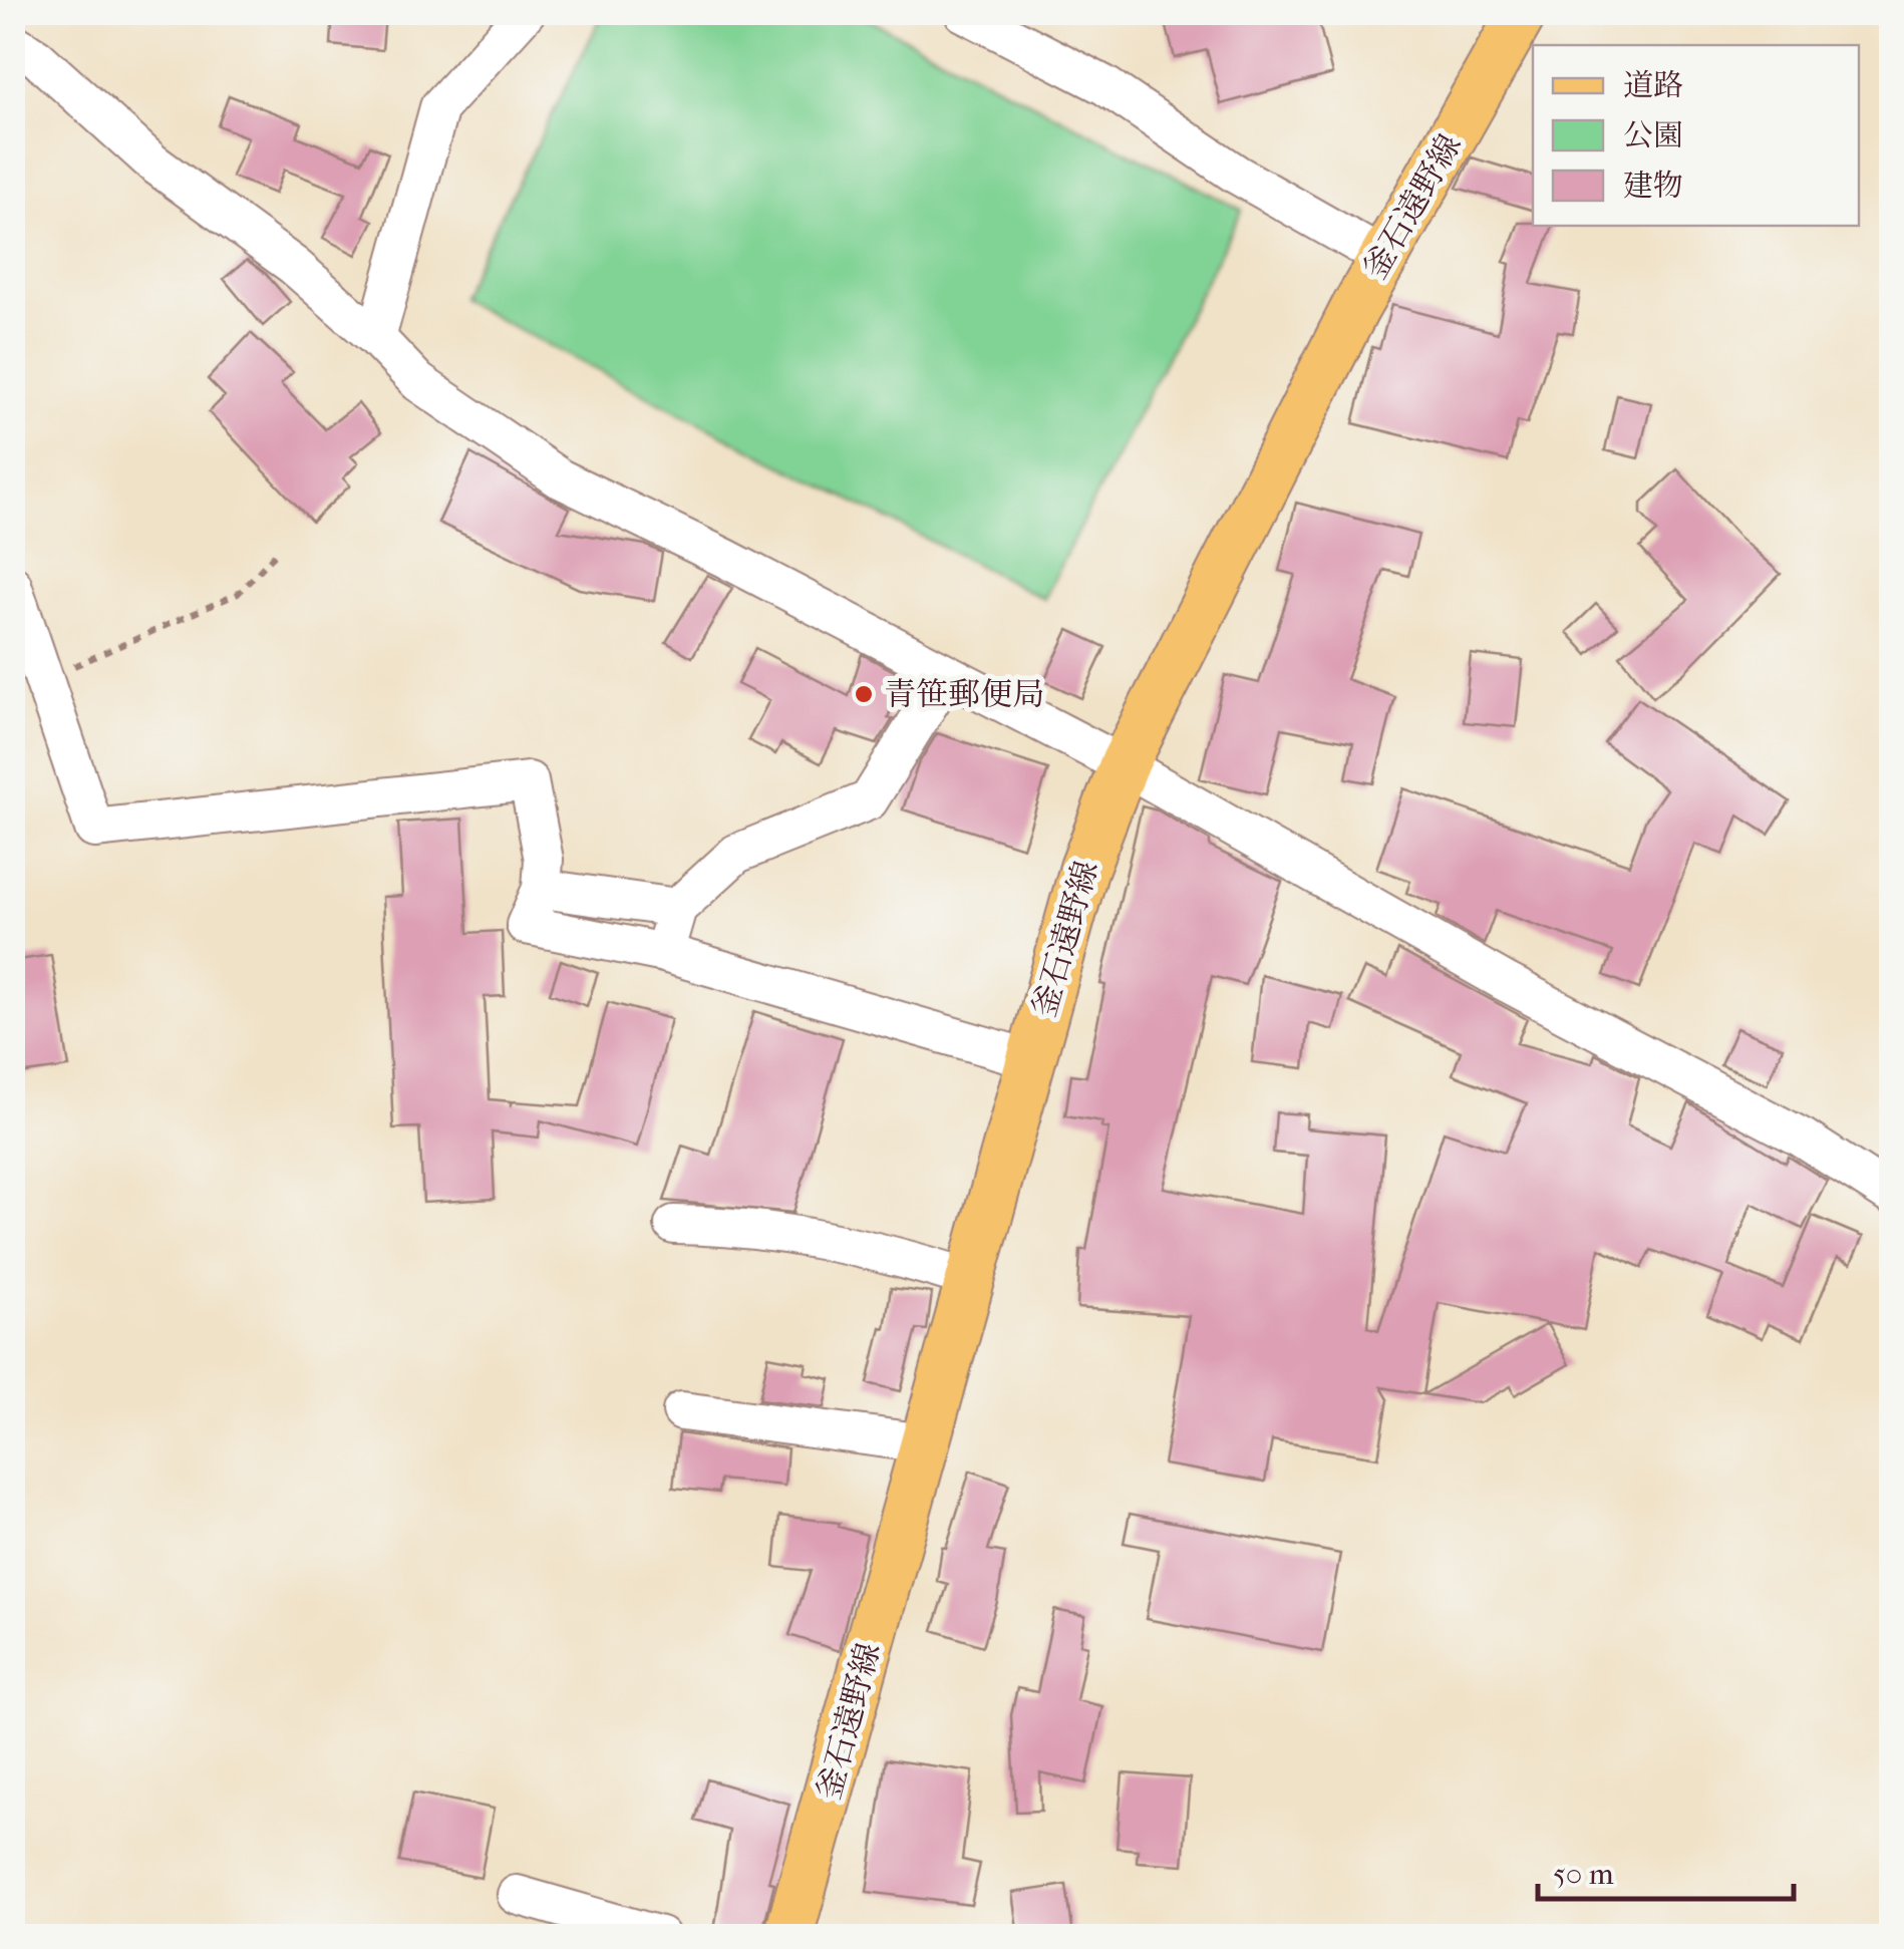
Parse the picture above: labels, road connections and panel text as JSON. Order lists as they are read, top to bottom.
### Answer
{
  "streets": {
    "main road": ["釜石遠野線"]
  },
  "places": ["青笹郵便局"],
  "legend": ["道路", "公園", "建物"],
  "scale_bar": "50 m"
}
